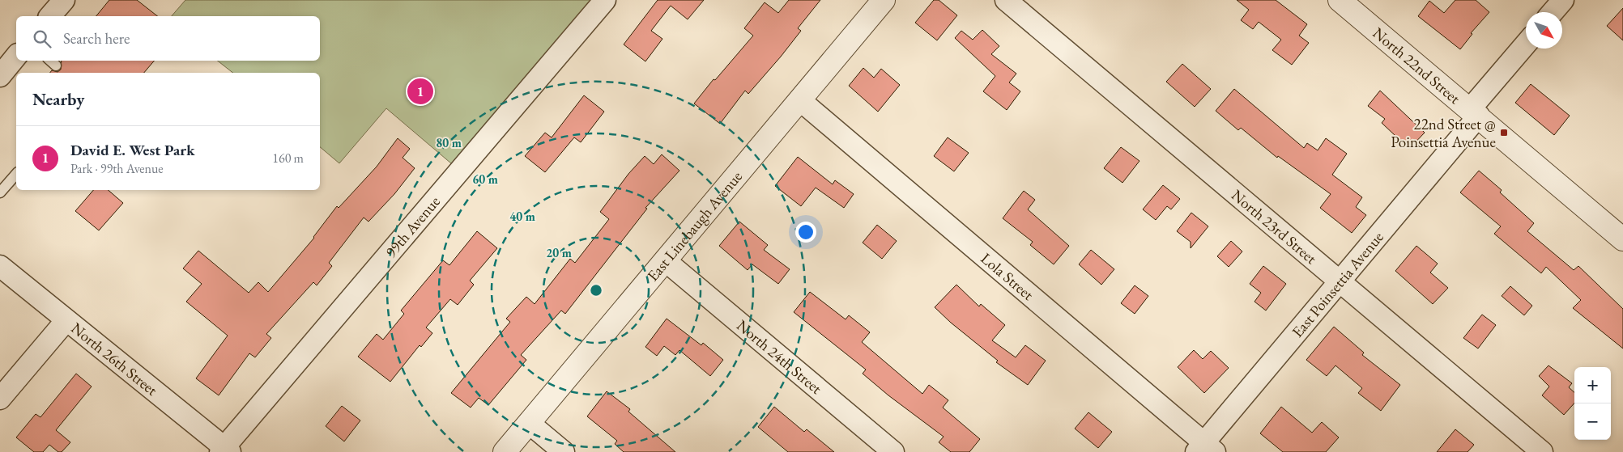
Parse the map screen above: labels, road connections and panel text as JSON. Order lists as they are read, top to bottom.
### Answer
{
  "streets": {
    "street": [
      "North 22nd Street",
      "99th Avenue",
      "East Linebaugh Avenue",
      "North 23rd Street",
      "Lola Street",
      "East Poinsettia Avenue",
      "North 24th Street",
      "North 26th Street"
    ]
  },
  "crossings": [
    ["North 22nd Street", "East Poinsettia Avenue"],
    ["99th Avenue", "North 26th Street"],
    ["East Linebaugh Avenue", "Lola Street"],
    ["East Linebaugh Avenue", "North 24th Street"],
    ["North 23rd Street", "East Poinsettia Avenue"],
    ["Lola Street", "East Poinsettia Avenue"]
  ],
  "places": {
    "transit": ["22nd Street @ Poinsettia Avenue"]
  },
  "north": "bottom right",
  "page": {
    "search": "Search here",
    "heading": "Nearby",
    "pins": "1",
    "list": [
      {
        "mark": "1",
        "name": "David E. West Park",
        "note": "Park · 99th Avenue",
        "value": "160 m"
      }
    ],
    "map_buttons": ["+", "−"]
  },
  "rings": [
    "80 m",
    "60 m",
    "40 m",
    "20 m"
  ]
}
